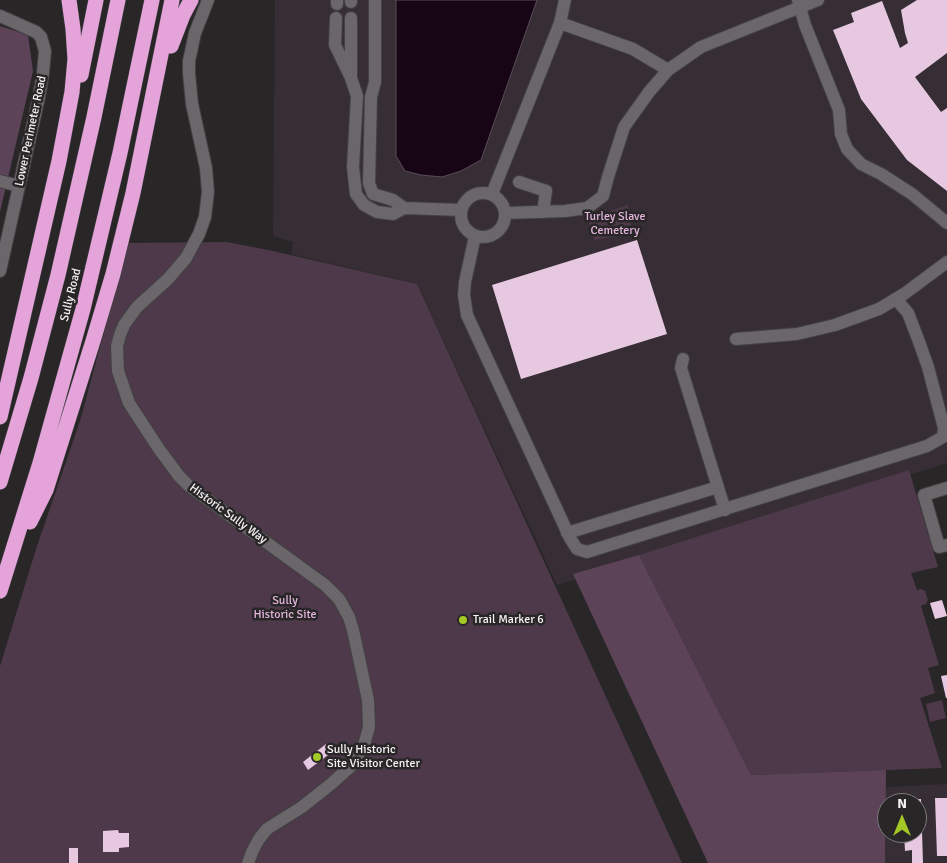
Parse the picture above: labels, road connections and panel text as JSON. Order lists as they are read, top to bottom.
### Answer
{
  "streets": {
    "highway": ["Sully Road"],
    "street": ["Lower Perimeter Road", "Historic Sully Way"]
  },
  "parks": ["Turley Slave Cemetery", "Sully Historic Site"],
  "places": ["Trail Marker 6", "Sully Historic Site Visitor Center"],
  "north": "top"
}
